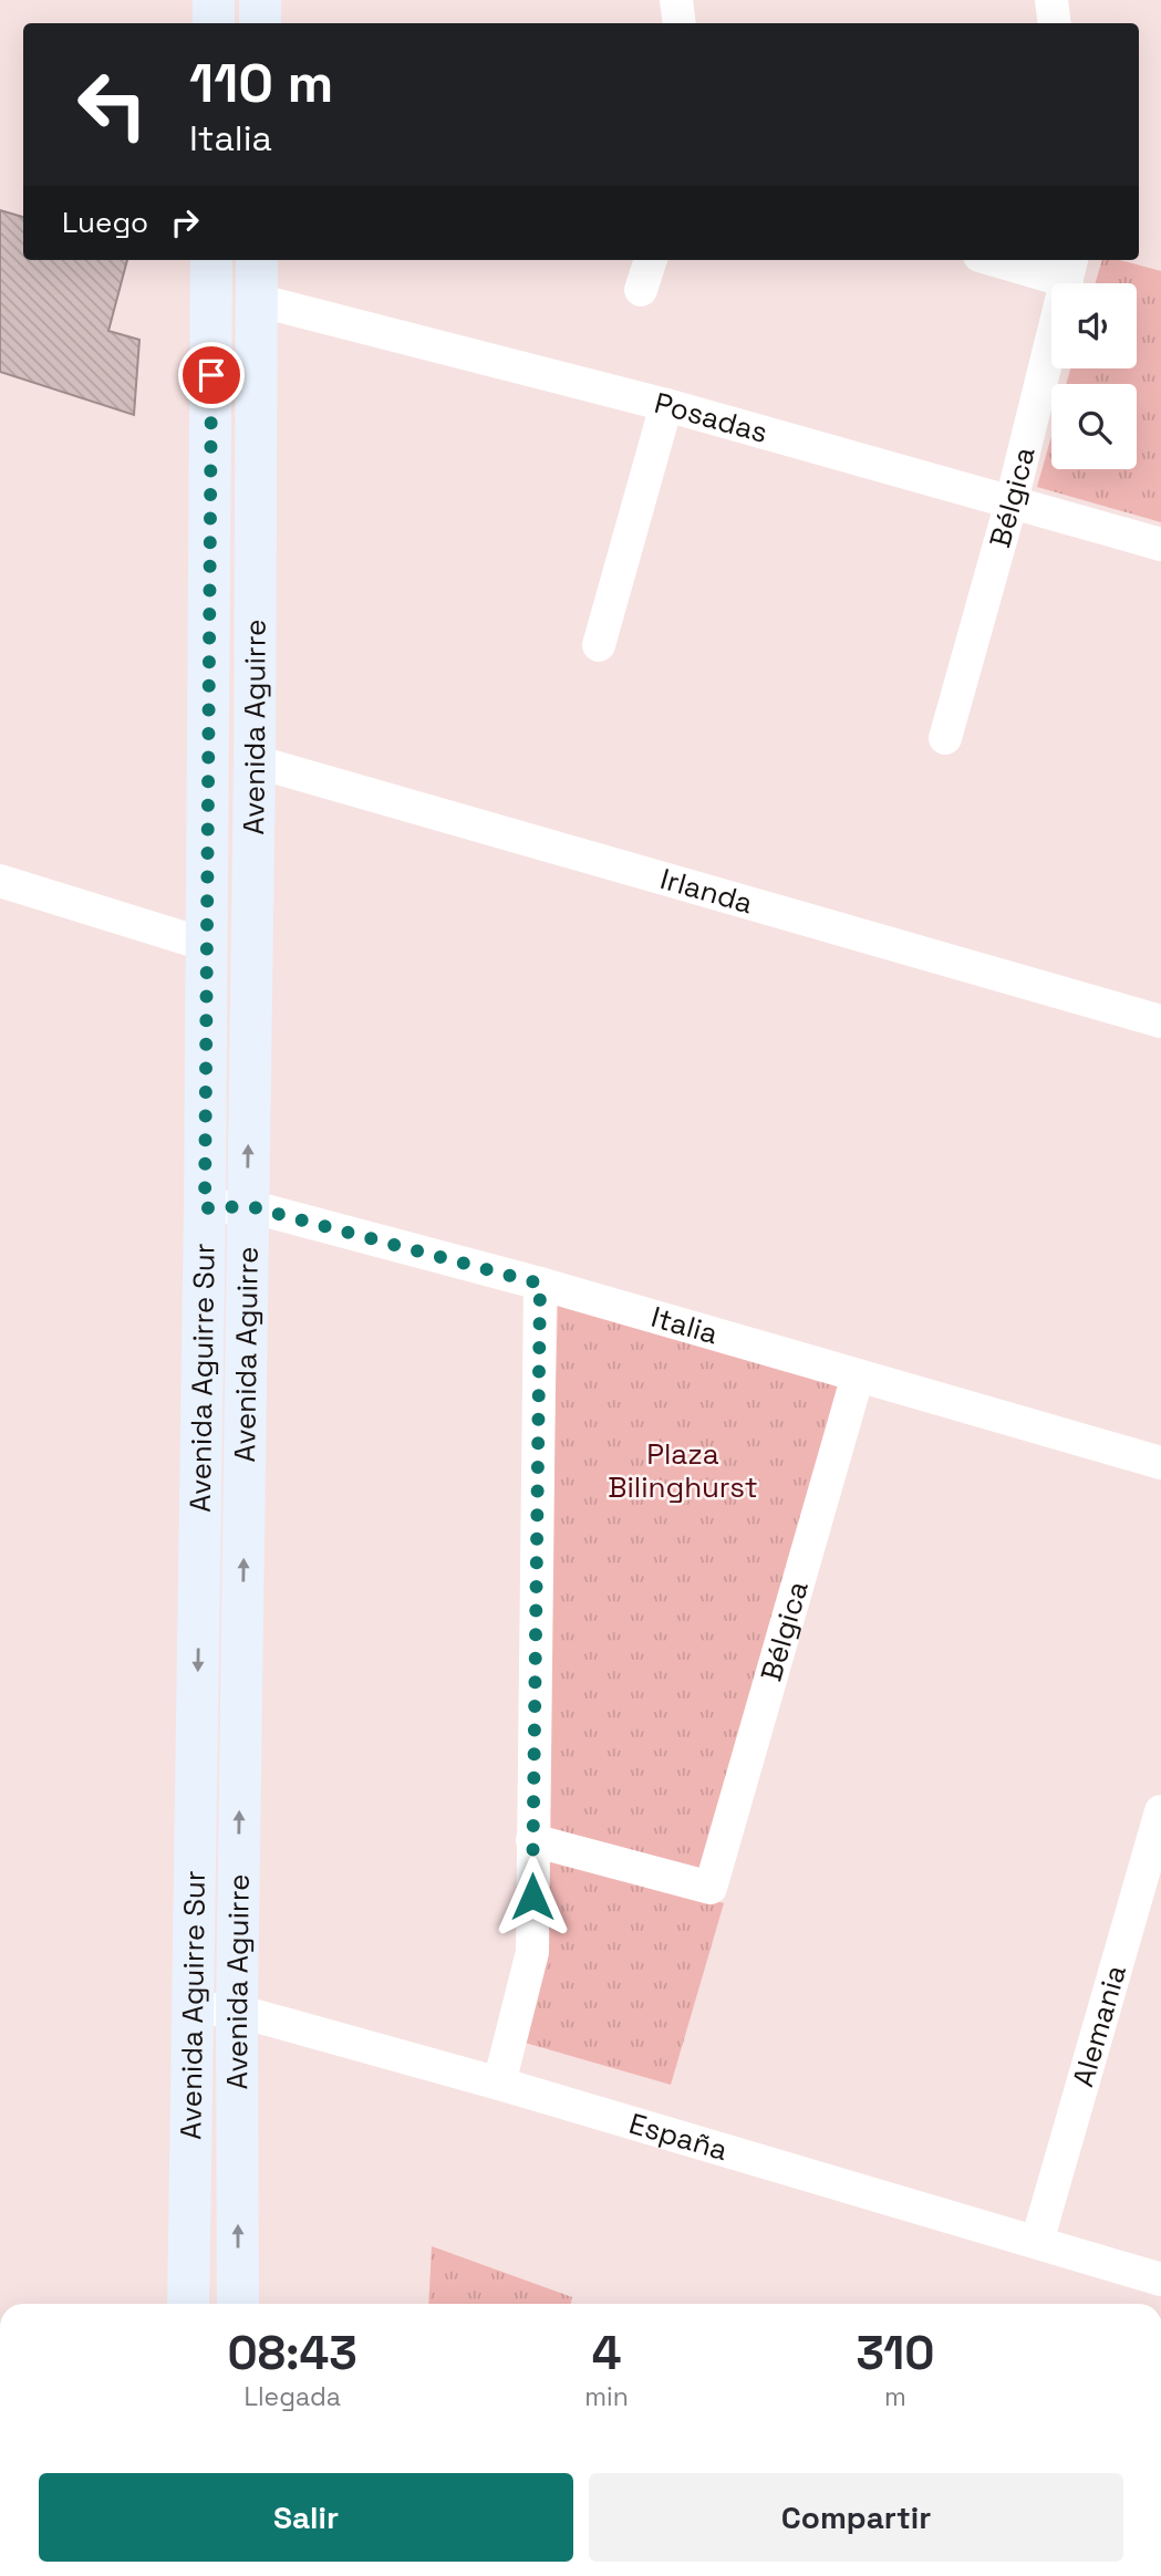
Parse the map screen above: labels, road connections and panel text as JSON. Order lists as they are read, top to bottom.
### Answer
{
  "streets": {
    "main road": ["Avenida Aguirre", "Avenida Aguirre Sur"],
    "street": [
      "Posadas",
      "Bélgica",
      "Irlanda",
      "Italia",
      "Alemania",
      "España"
    ]
  },
  "crossings": [
    ["Posadas", "Bélgica"],
    ["Posadas", "Avenida Aguirre"],
    ["Bélgica", "Italia"],
    ["Avenida Aguirre", "Irlanda"],
    ["Avenida Aguirre", "Italia"],
    ["Avenida Aguirre", "España"],
    ["Italia", "Avenida Aguirre Sur"],
    ["Avenida Aguirre Sur", "España"],
    ["Alemania", "España"]
  ],
  "one_way": ["Avenida Aguirre", "Avenida Aguirre Sur"],
  "parks": ["Plaza Bilinghurst"],
  "page": {
    "turn": ["110 m", "Italia"],
    "then": "Luego",
    "eta": [
      "08:43",
      "Llegada",
      "4",
      "min",
      "310",
      "m"
    ],
    "buttons": ["Salir", "Compartir"]
  }
}
